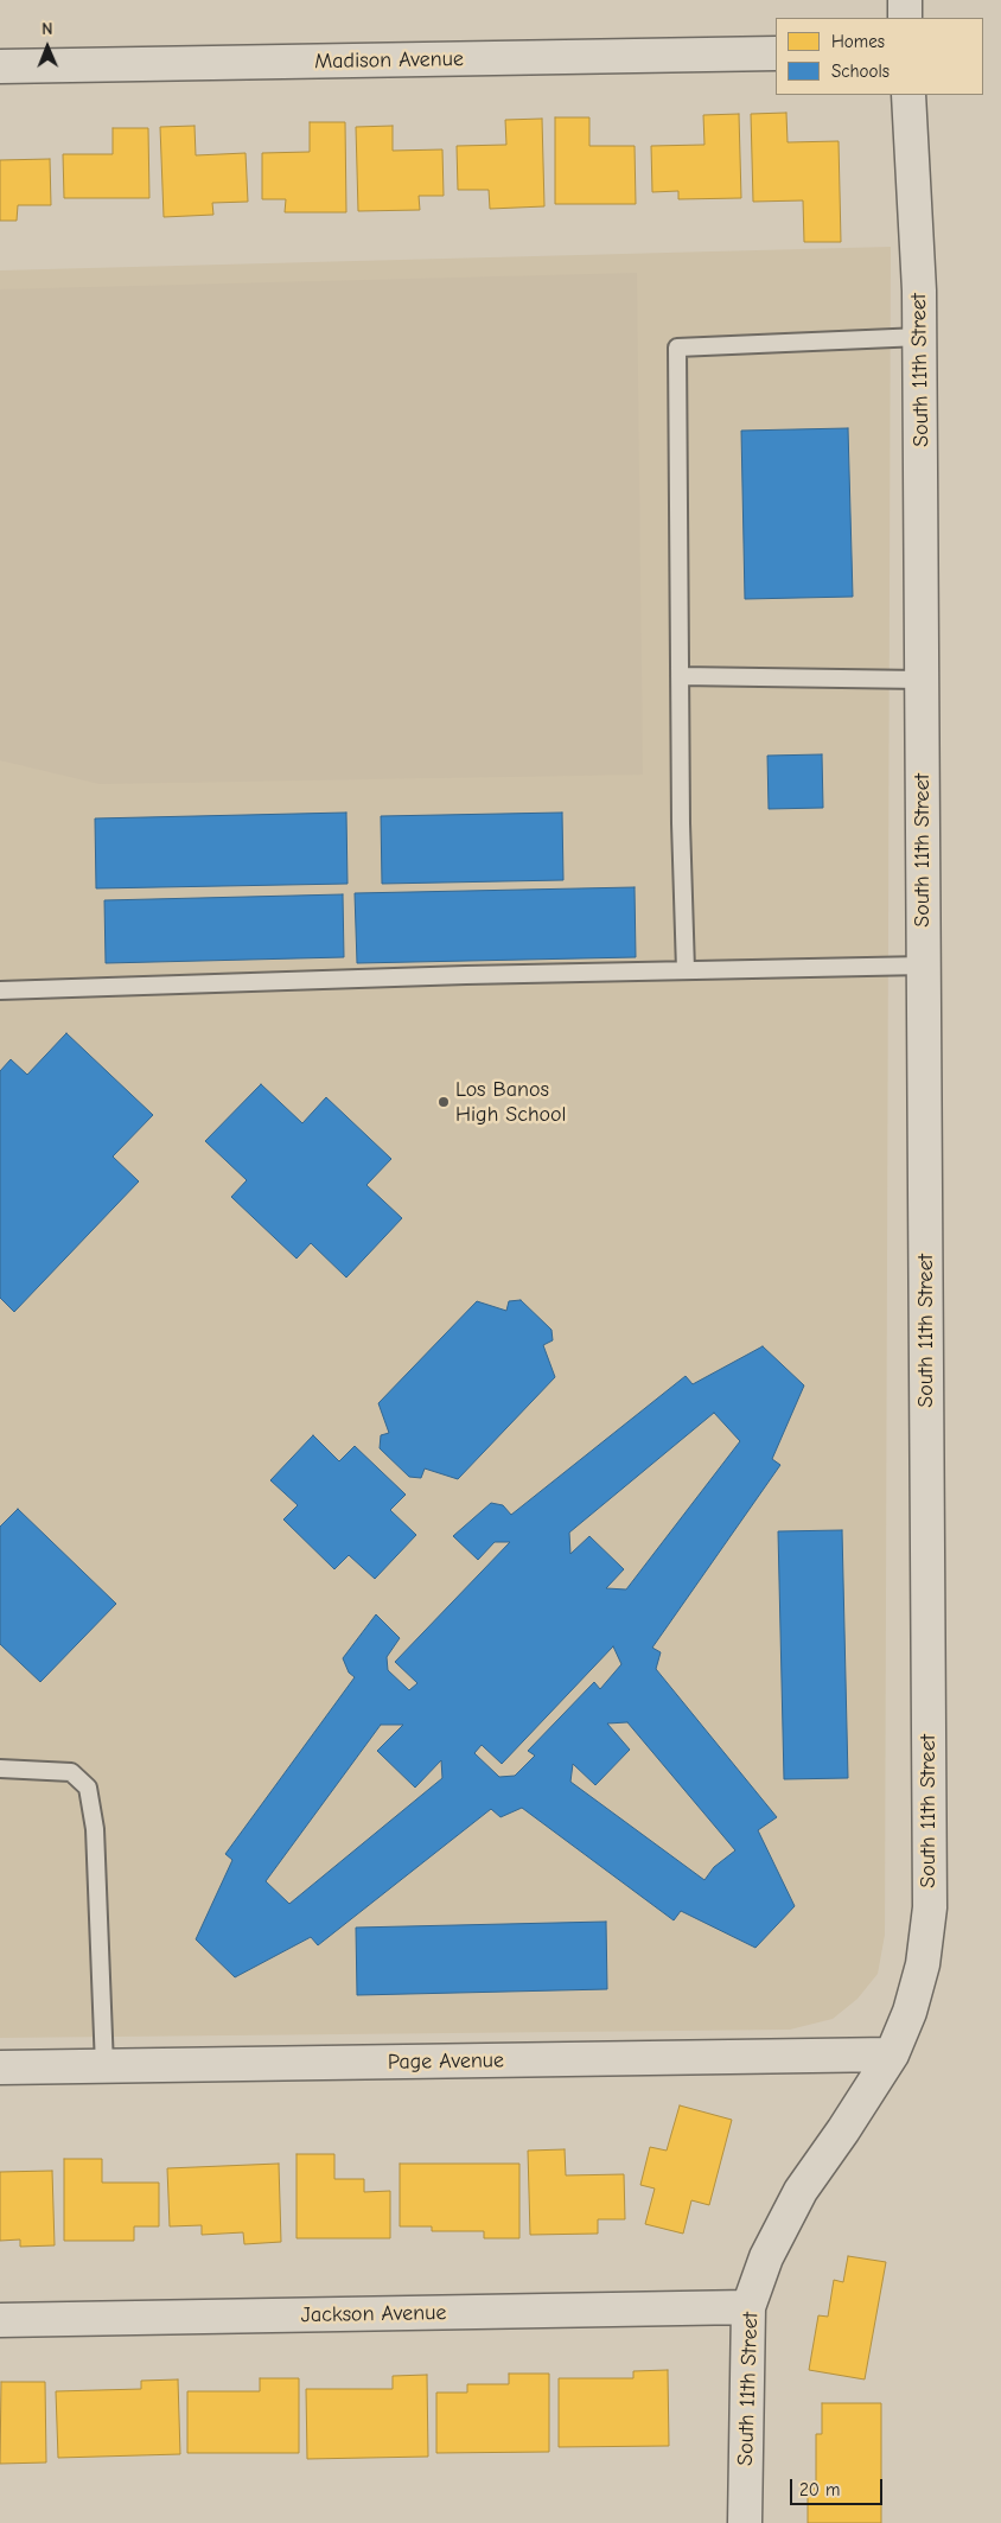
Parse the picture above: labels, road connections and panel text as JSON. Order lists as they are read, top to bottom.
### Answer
{
  "streets": {
    "street": [
      "Madison Avenue",
      "South 11th Street",
      "Page Avenue",
      "Jackson Avenue"
    ]
  },
  "crossings": [
    ["South 11th Street", "Page Avenue"],
    ["South 11th Street", "Jackson Avenue"]
  ],
  "places": ["Los Banos High School"],
  "legend": ["Homes", "Schools"],
  "scale_bar": "20 m",
  "north": "top"
}
